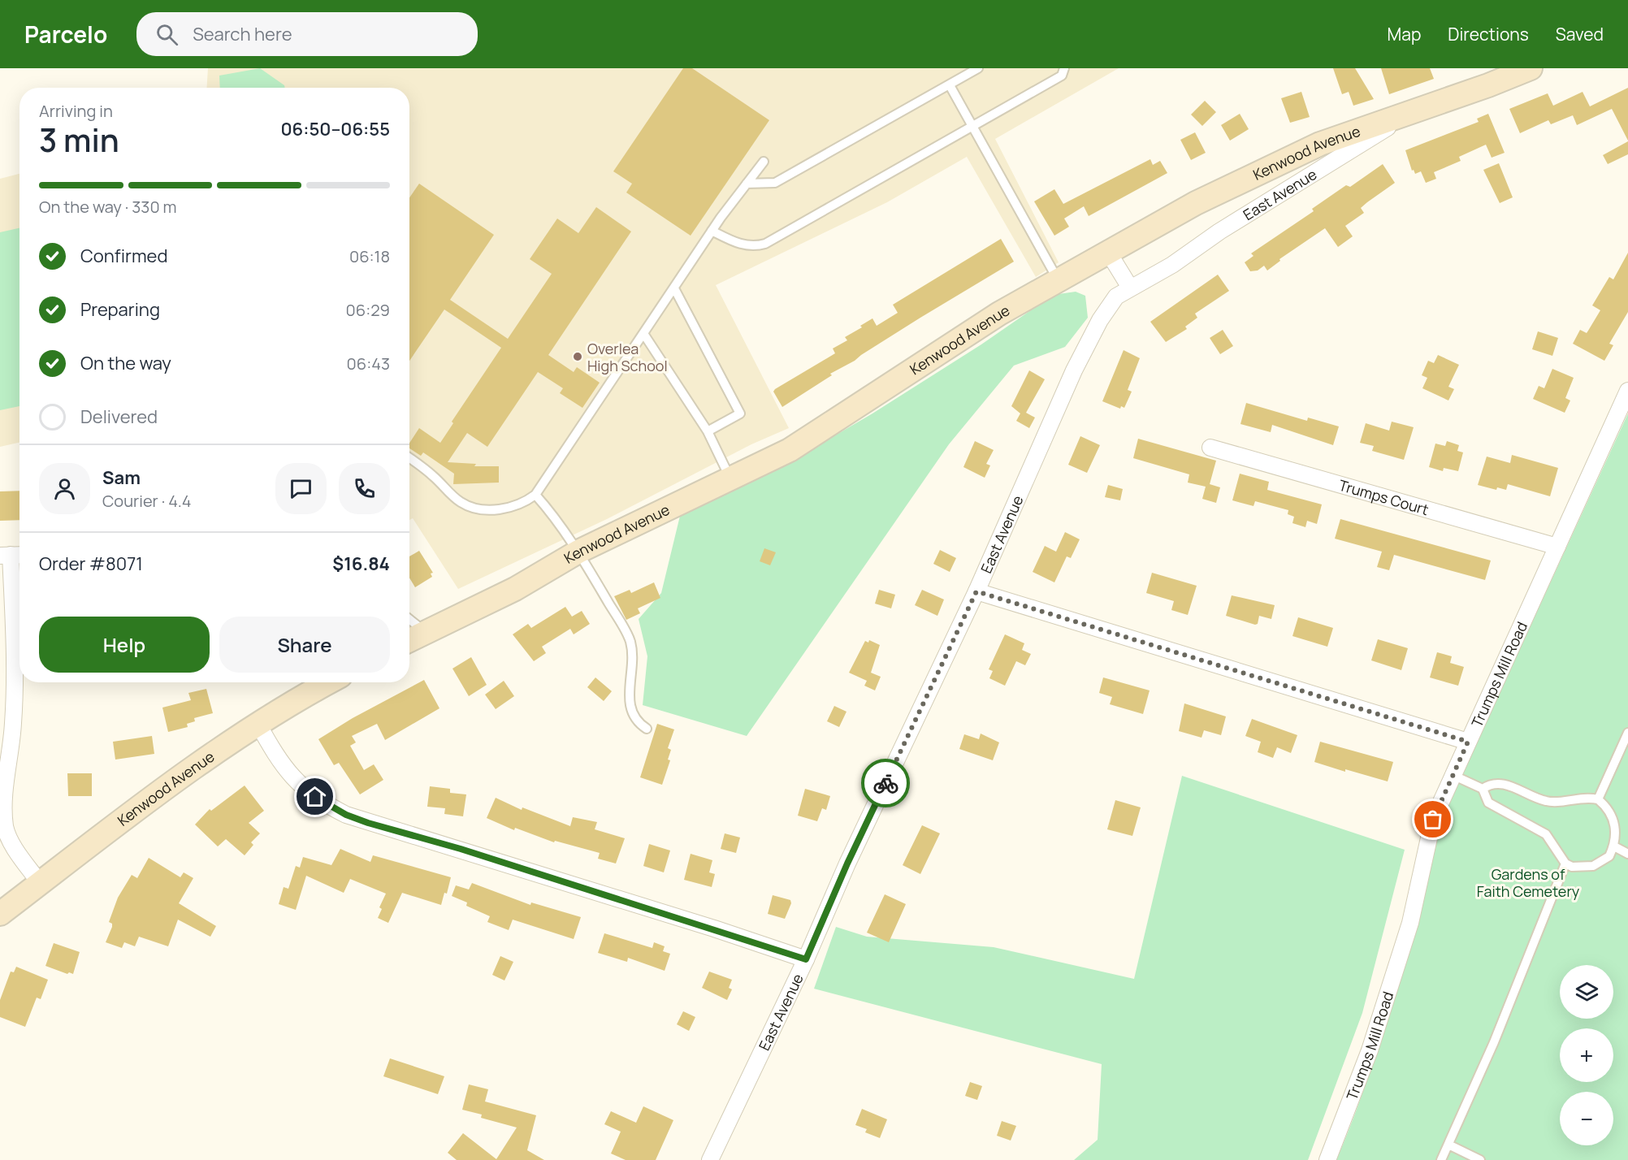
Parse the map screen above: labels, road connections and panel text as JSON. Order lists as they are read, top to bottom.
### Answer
{
  "streets": {
    "main road": ["Kenwood Avenue"],
    "street": ["East Avenue", "Trumps Court", "Trumps Mill Road"]
  },
  "crossings": [
    ["Kenwood Avenue", "East Avenue"],
    ["Trumps Court", "Trumps Mill Road"]
  ],
  "parks": ["Gardens of Faith Cemetery"],
  "places": ["Overlea High School"],
  "page": {
    "header": "Parcelo",
    "search": "Search here",
    "nav": ["Map", "Directions", "Saved"],
    "heading": ["3 min", "Arriving in", "06:50–06:55"],
    "panel": [
      "Sam",
      "Courier · 4.4",
      "Order #8071",
      "$16.84"
    ],
    "bar": "On the way · 330 m",
    "list": [
      ["Confirmed", "06:18"],
      ["Preparing", "06:29"],
      ["On the way", "06:43"],
      "Delivered"
    ],
    "buttons": ["Help", "Share"],
    "map_buttons": ["+", "−"]
  }
}
